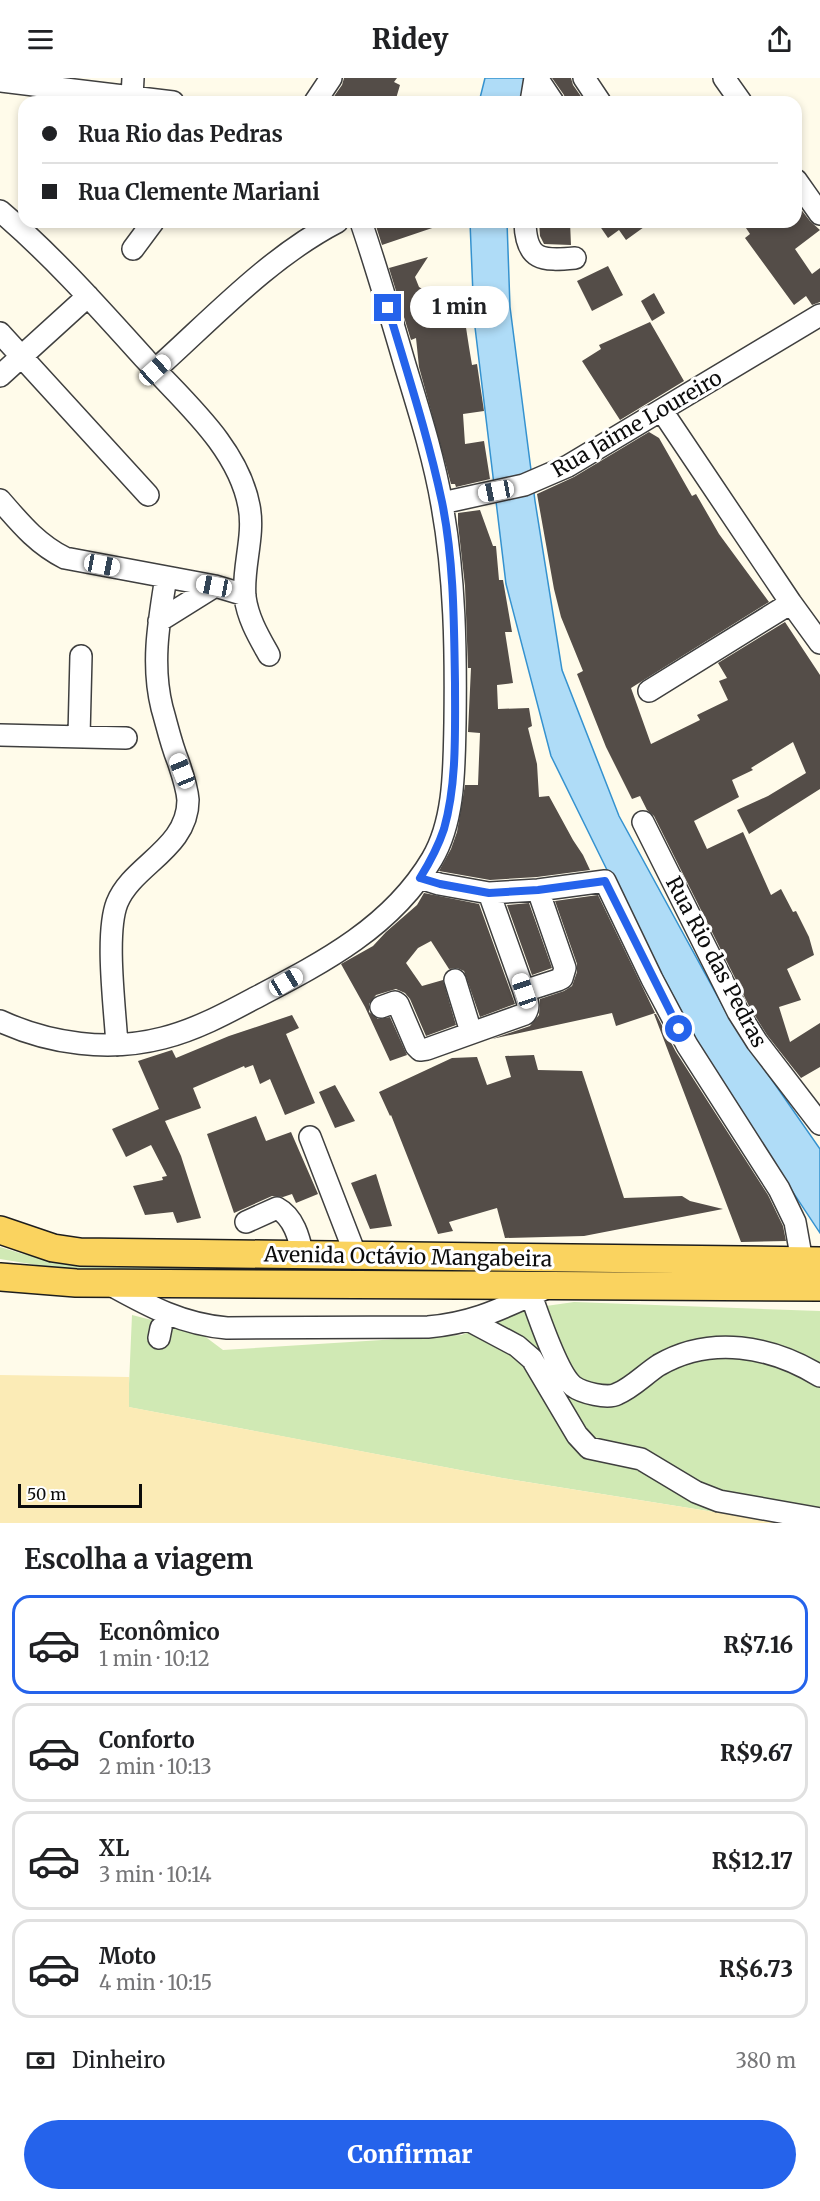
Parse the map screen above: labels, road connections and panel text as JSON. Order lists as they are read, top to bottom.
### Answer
{
  "streets": {
    "main road": ["Avenida Octávio Mangabeira"],
    "street": ["Rua Jaime Loureiro", "Rua Rio das Pedras"]
  },
  "scale_bar": "50 m",
  "page": {
    "header": "Ridey",
    "banner": ["Rua Rio das Pedras", "Rua Clemente Mariani"],
    "bubble": "1 min",
    "scale": "50 m",
    "heading": "Escolha a viagem",
    "list": [
      {
        "name": "Econômico",
        "note": "1 min · 10:12",
        "value": "R$7.16"
      },
      {
        "name": "Conforto",
        "note": "2 min · 10:13",
        "value": "R$9.67"
      },
      {
        "name": "XL",
        "note": "3 min · 10:14",
        "value": "R$12.17"
      },
      {
        "name": "Moto",
        "note": "4 min · 10:15",
        "value": "R$6.73"
      }
    ],
    "pay": ["Dinheiro", "380 m"],
    "buttons": "Confirmar"
  }
}
